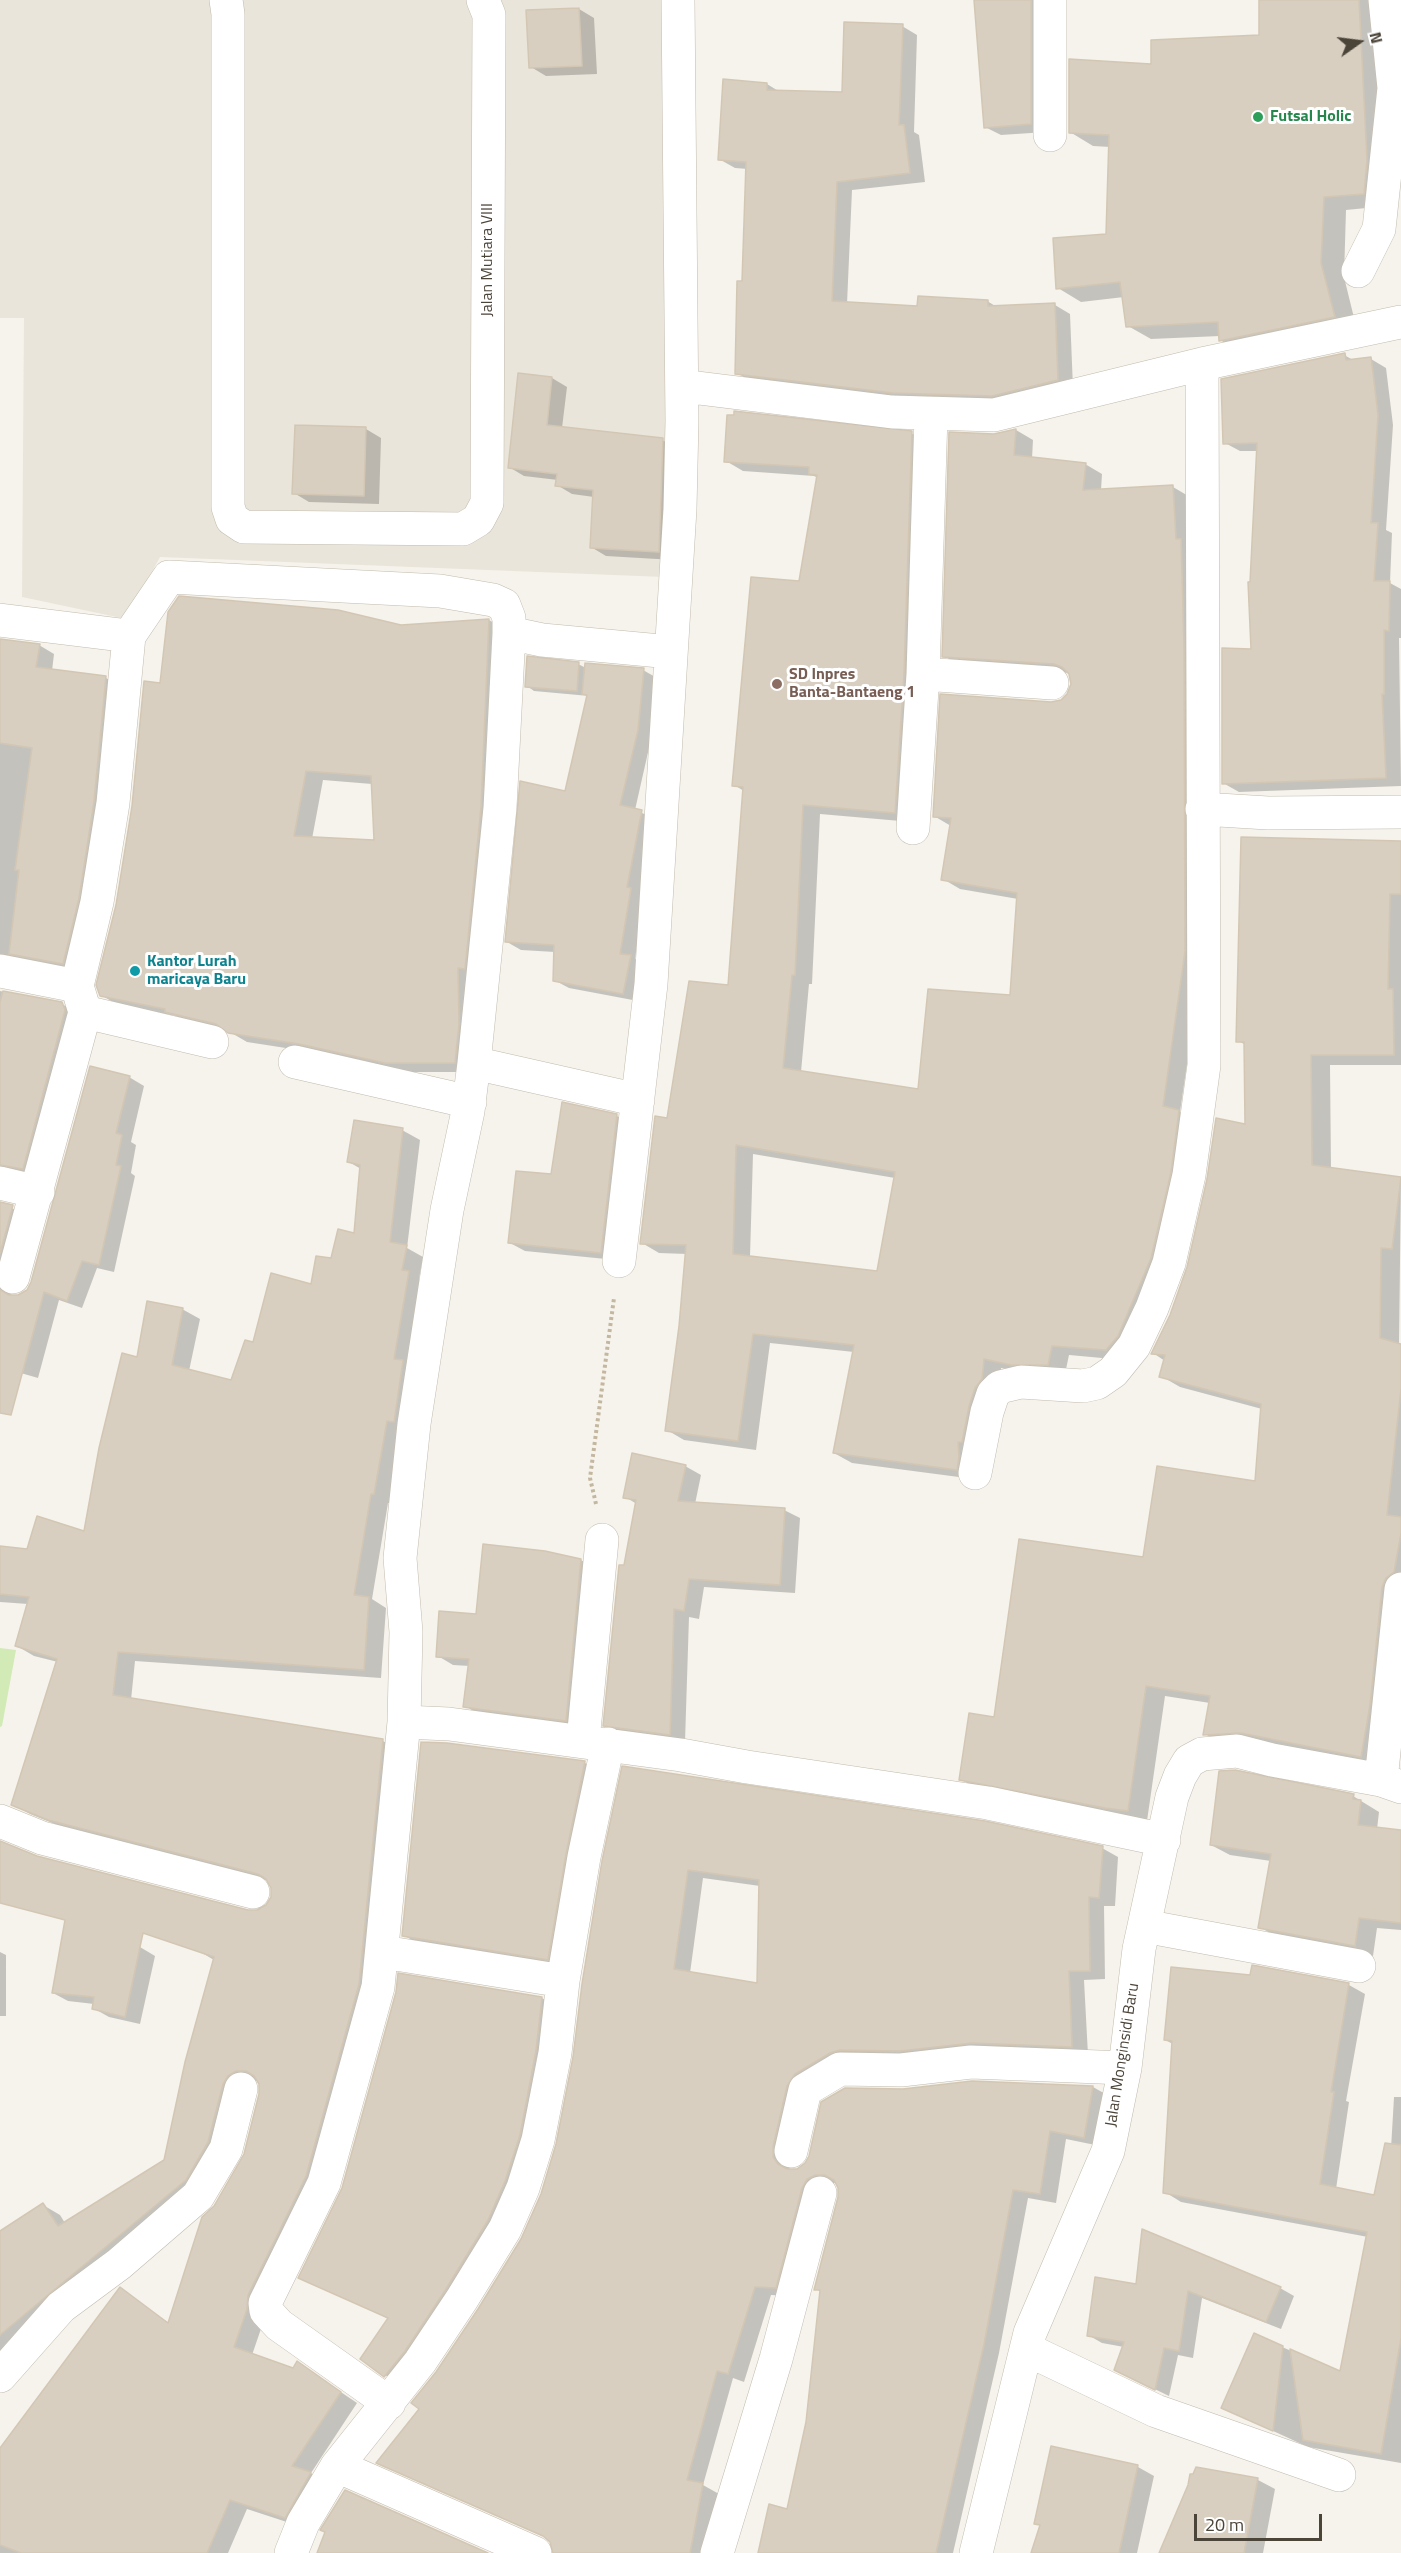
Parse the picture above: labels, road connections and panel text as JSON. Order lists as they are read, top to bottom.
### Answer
{
  "streets": {
    "street": ["Jalan Mutiara VIII", "Jalan Monginsidi Baru"]
  },
  "places": ["Futsal Holic", "SD Inpres Banta-Bantaeng 1", "Kantor Lurah maricaya Baru"],
  "scale_bar": "20 m",
  "north": "right"
}
